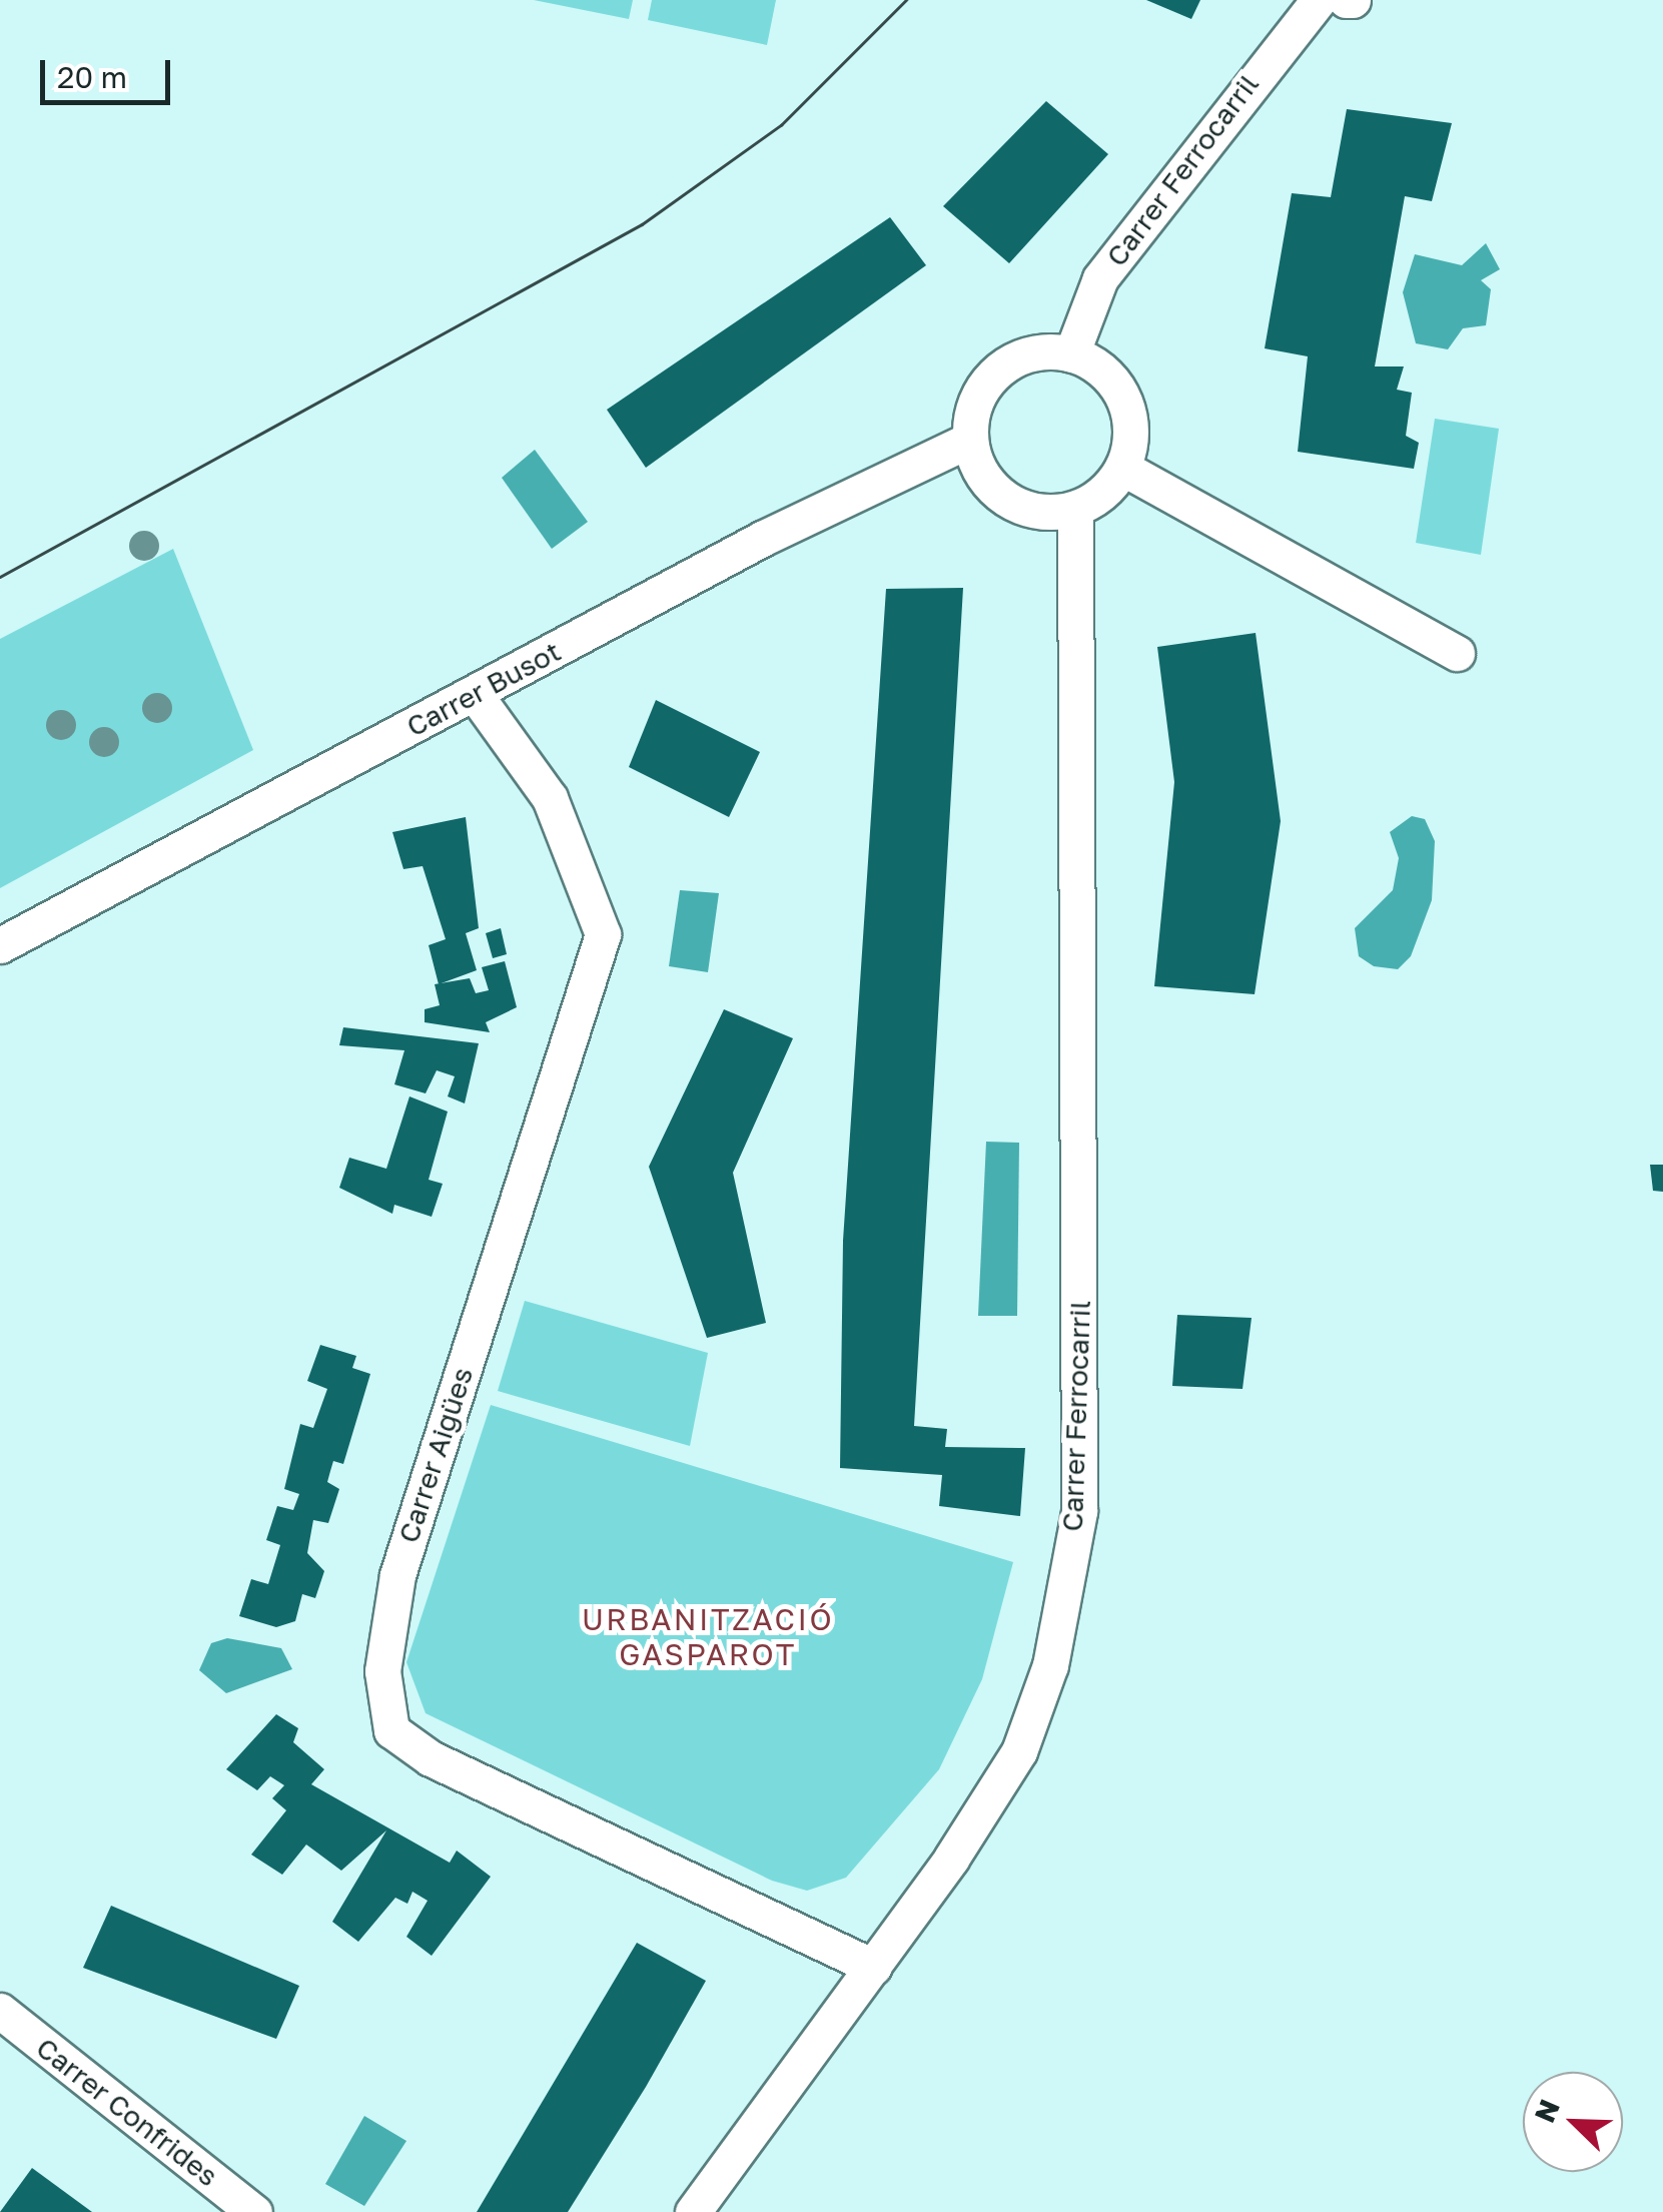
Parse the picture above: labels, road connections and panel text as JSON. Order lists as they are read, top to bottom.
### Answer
{
  "streets": {
    "street": [
      "Carrer Ferrocarril",
      "Carrer Busot",
      "Carrer Aigües",
      "Carrer Confrides"
    ]
  },
  "crossings": [
    ["Carrer Ferrocarril", "Carrer Busot"],
    ["Carrer Ferrocarril", "Carrer Aigües"],
    ["Carrer Busot", "Carrer Aigües"]
  ],
  "districts": ["URBANITZACIÓ GASPAROT"],
  "scale_bar": "20 m",
  "north": "top left"
}
